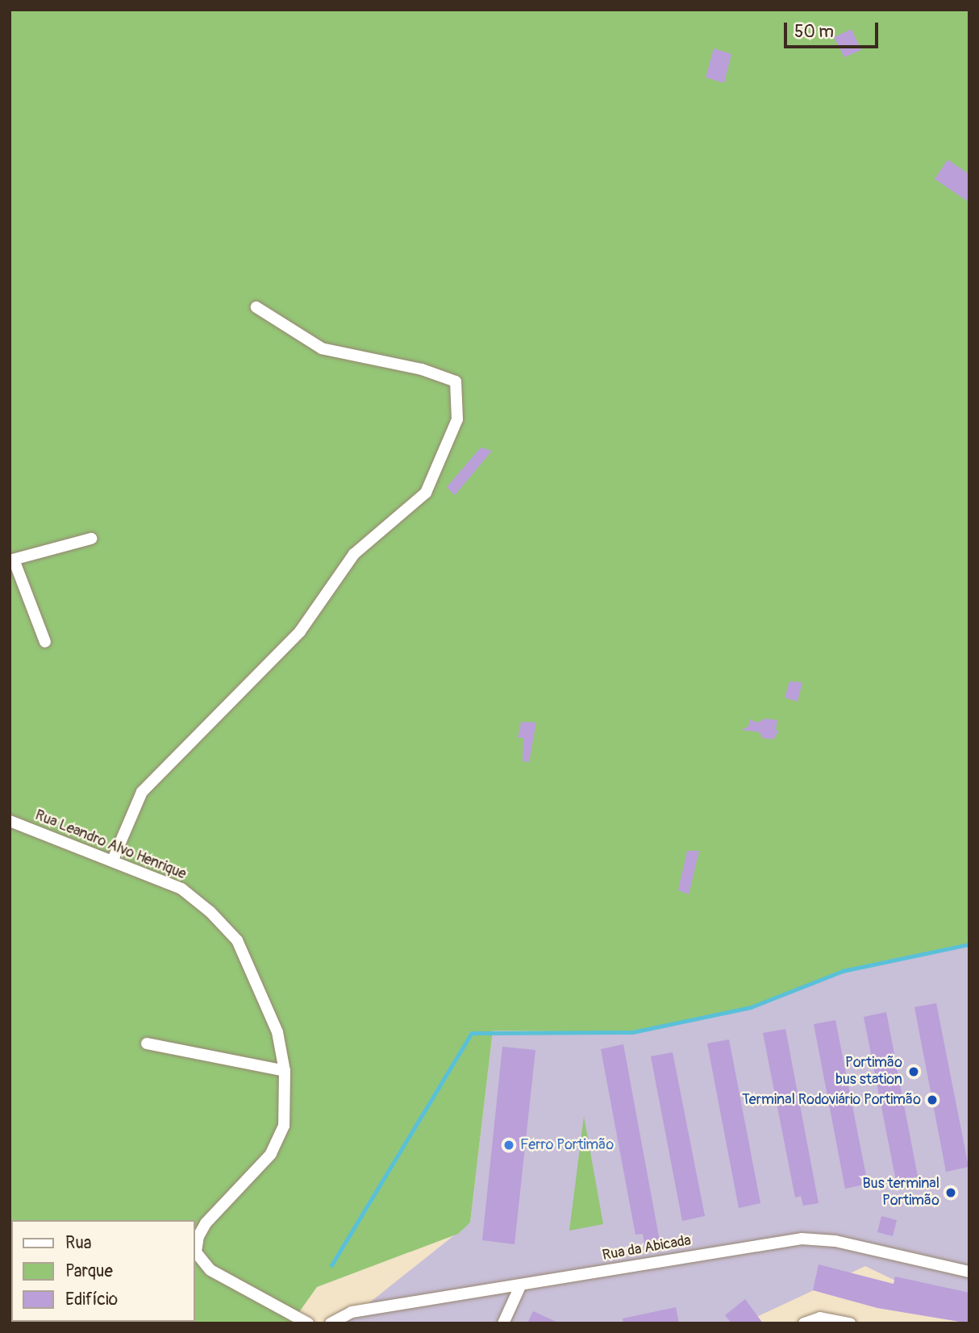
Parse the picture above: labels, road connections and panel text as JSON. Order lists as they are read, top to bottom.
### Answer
{
  "streets": {
    "street": ["Rua Leandro Alvo Henrique", "Rua da Abicada"]
  },
  "places": [
    "Portimão bus station",
    "Terminal Rodoviário Portimão",
    "Ferro Portimão",
    "Bus terminal Portimão"
  ],
  "legend": ["Rua", "Parque", "Edifício"],
  "scale_bar": "50 m"
}
